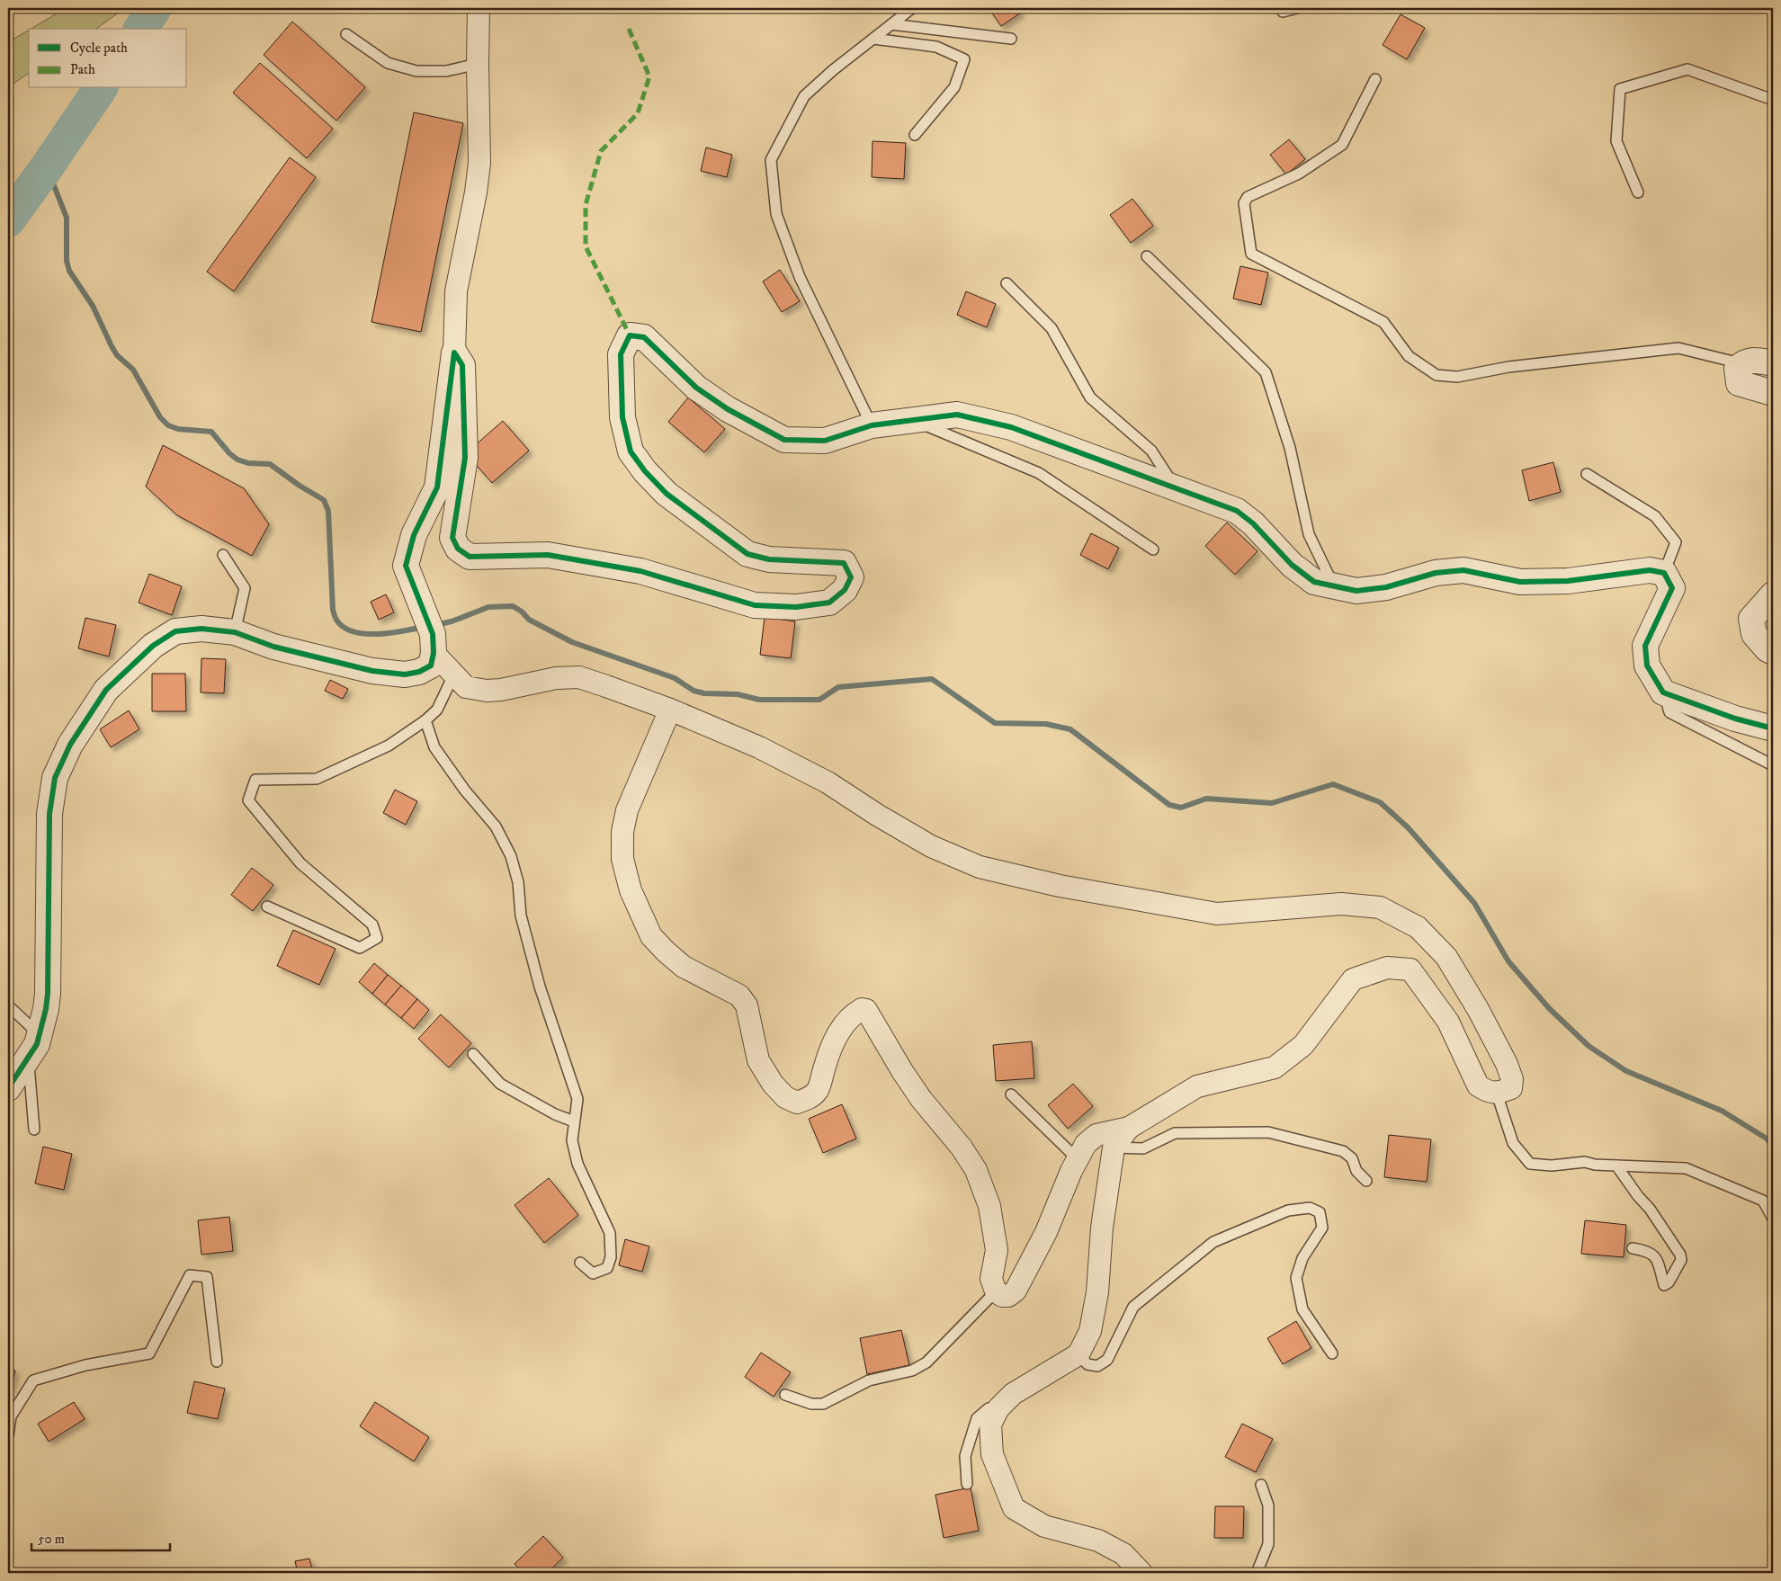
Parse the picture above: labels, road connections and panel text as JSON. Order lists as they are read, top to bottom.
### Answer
{
  "legend": ["Cycle path", "Path"],
  "scale_bar": "50 m"
}
